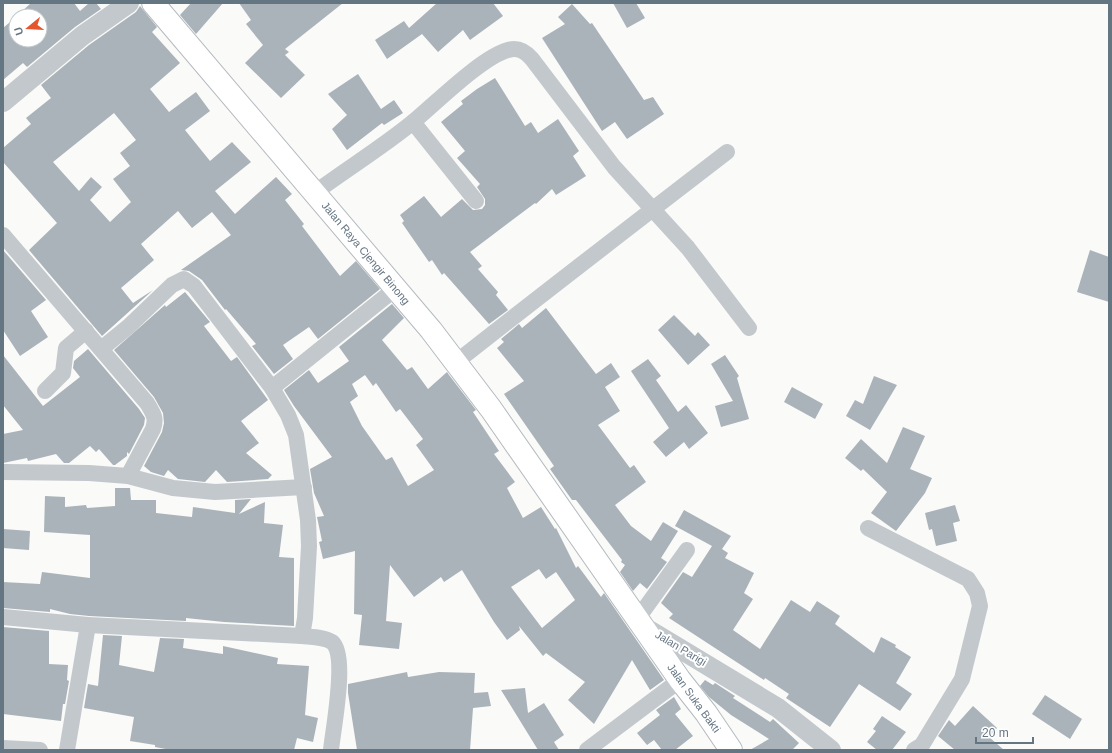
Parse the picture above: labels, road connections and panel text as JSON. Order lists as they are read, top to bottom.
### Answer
{
  "streets": {
    "main road": ["Jalan Raya Cjengir Binong", "Jalan Parigi", "Jalan Suka Bakti"]
  },
  "crossings": [
    ["Jalan Raya Cjengir Binong", "Jalan Parigi"],
    ["Jalan Parigi", "Jalan Suka Bakti"]
  ],
  "scale_bar": "20 m",
  "north": "left"
}
